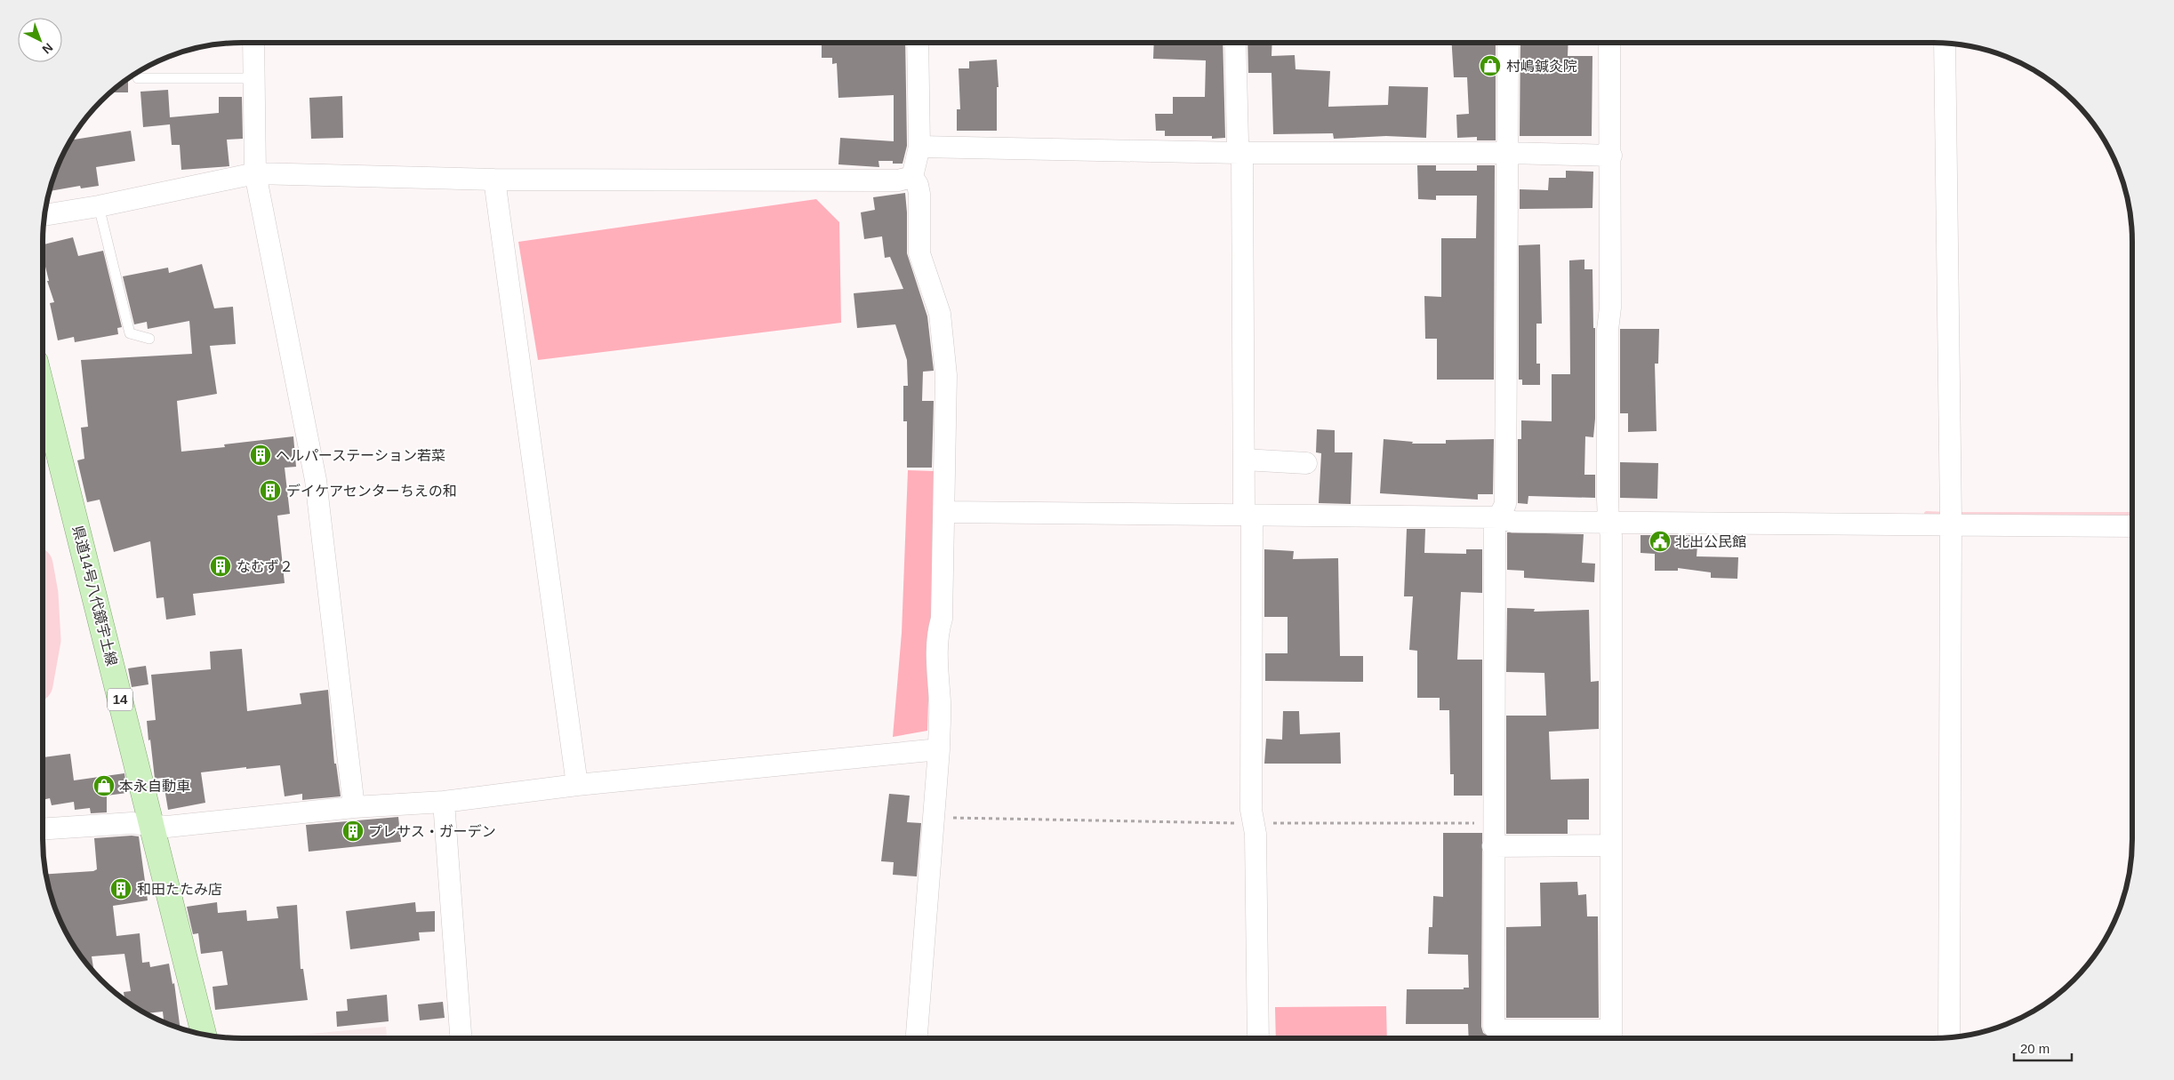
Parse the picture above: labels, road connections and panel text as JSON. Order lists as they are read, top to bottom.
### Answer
{
  "streets": {
    "main road": ["県道14号八代鏡宇土線", "14"]
  },
  "places": {
    "shop": ["村嶋鍼灸院", "本永自動車"],
    "building": [
      "ヘルパーステーション若菜",
      "デイケアセンターちえの和",
      "なむず２",
      "プレサス・ガーデン",
      "和田たたみ店"
    ],
    "public building": ["北出公民館"]
  },
  "scale_bar": "20 m",
  "north": "bottom right"
}
